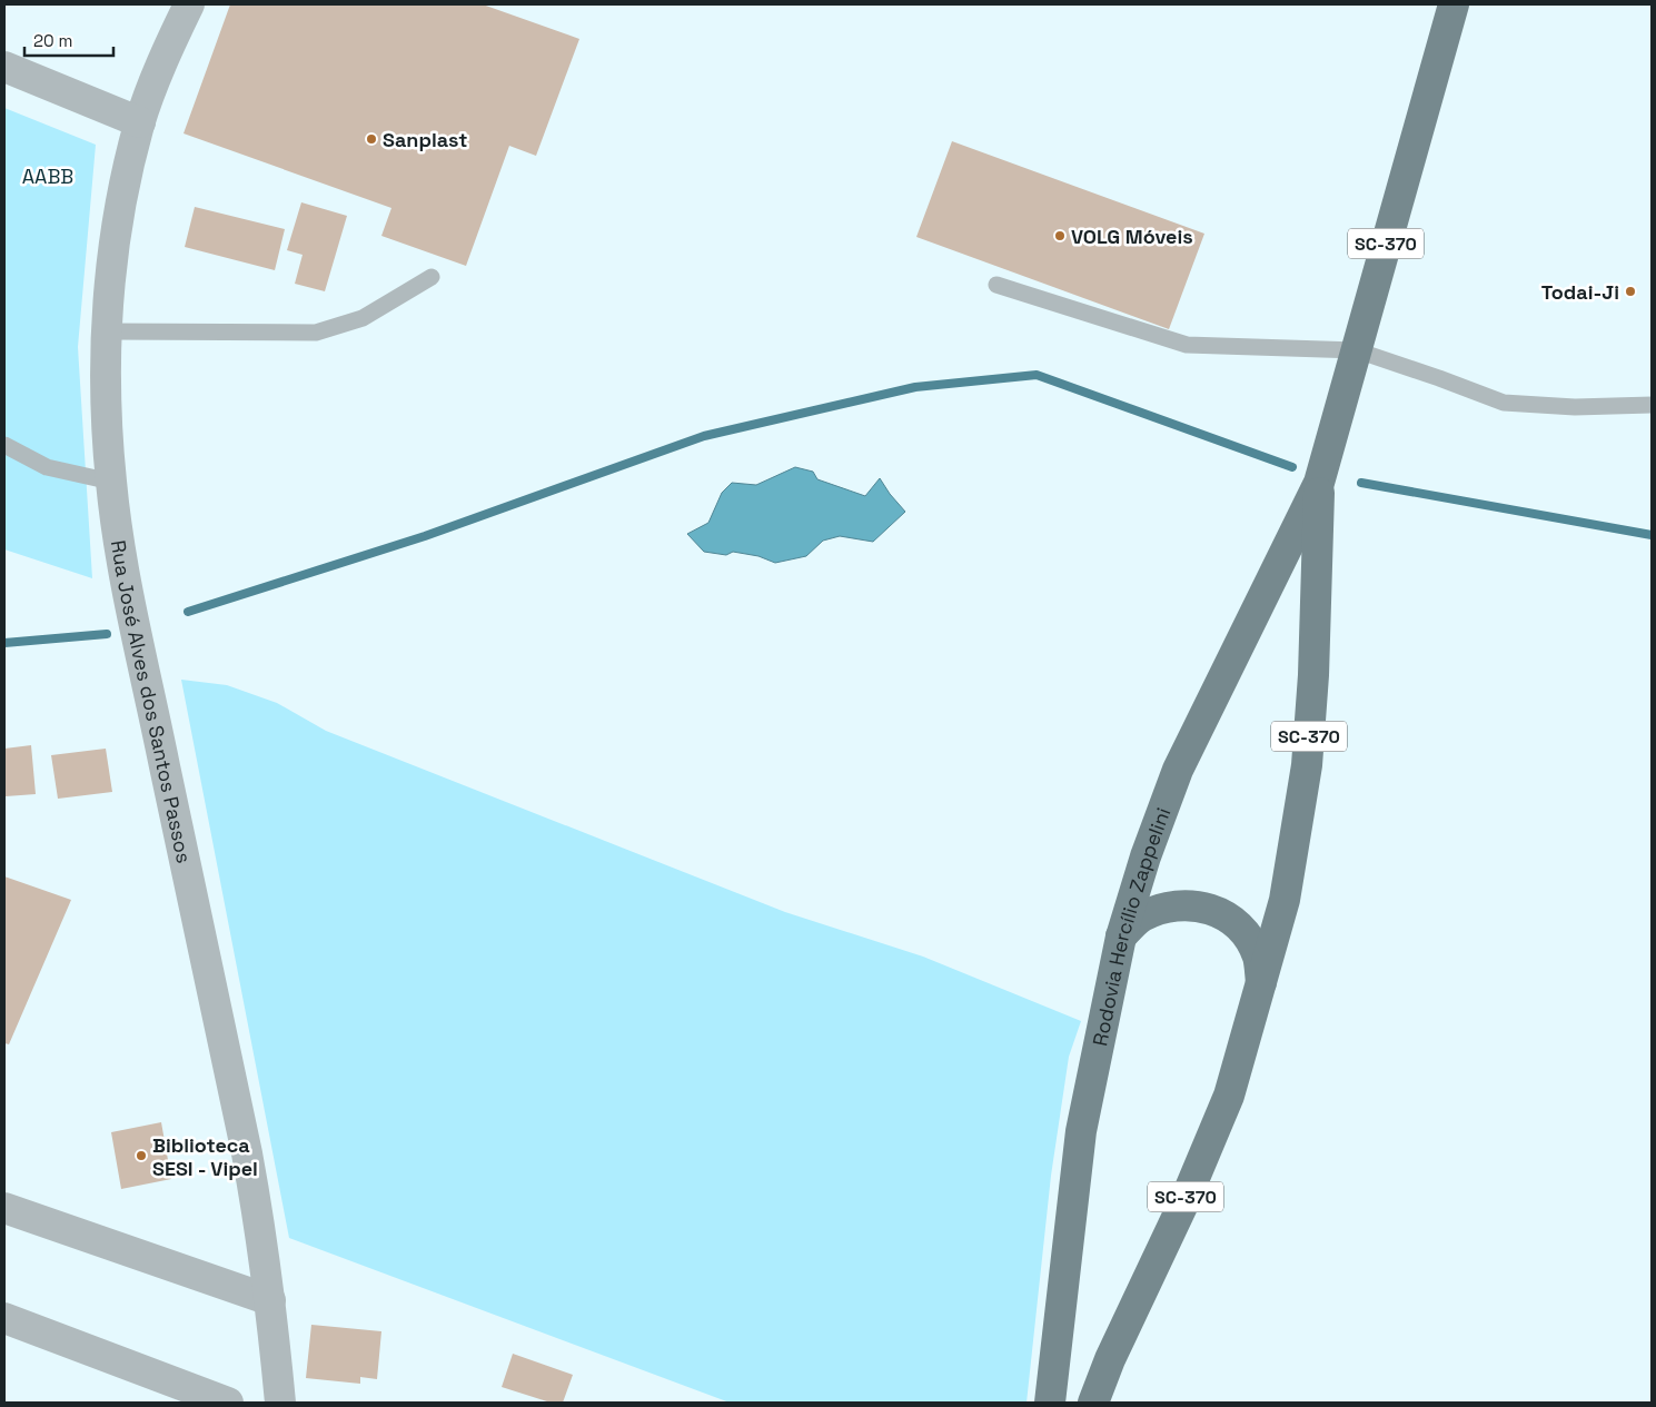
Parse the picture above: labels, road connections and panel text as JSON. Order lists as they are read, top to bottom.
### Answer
{
  "streets": {
    "main road": ["SC-370", "Rodovia Hercílio Zappelini"],
    "street": ["Rua José Alves dos Santos Passos"]
  },
  "parks": ["AABB"],
  "places": [
    "Sanplast",
    "VOLG Móveis",
    "Todai-Ji",
    "Biblioteca SESI - Vipel"
  ],
  "scale_bar": "20 m"
}
